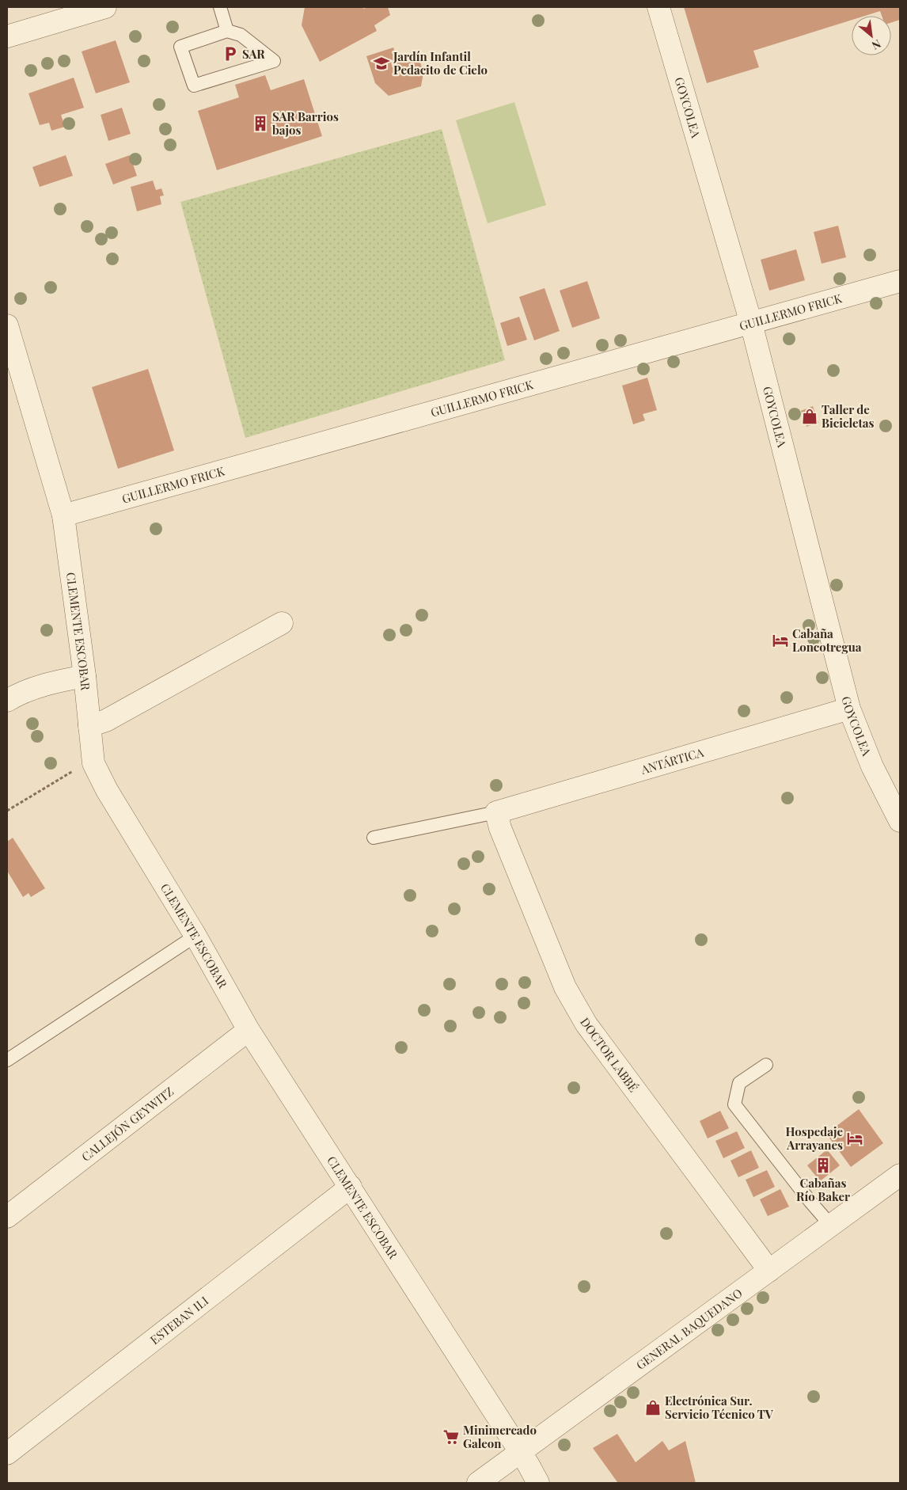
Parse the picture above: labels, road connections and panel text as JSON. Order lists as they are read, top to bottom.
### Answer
{
  "streets": {
    "street": [
      "GOYCOLEA",
      "GUILLERMO FRICK",
      "CLEMENTE ESCOBAR",
      "ANTÁRTICA",
      "DOCTOR LABBÉ",
      "CALLEJÓN GEYWITZ",
      "ESTEBAN ILI",
      "GENERAL BAQUEDANO"
    ]
  },
  "crossings": [
    ["GOYCOLEA", "GUILLERMO FRICK"],
    ["GOYCOLEA", "ANTÁRTICA"],
    ["GUILLERMO FRICK", "CLEMENTE ESCOBAR"],
    ["CLEMENTE ESCOBAR", "CALLEJÓN GEYWITZ"],
    ["CLEMENTE ESCOBAR", "ESTEBAN ILI"],
    ["CLEMENTE ESCOBAR", "GENERAL BAQUEDANO"],
    ["ANTÁRTICA", "DOCTOR LABBÉ"],
    ["DOCTOR LABBÉ", "GENERAL BAQUEDANO"]
  ],
  "places": {
    "parking": ["SAR"],
    "school or university": ["Jardín Infantil Pedacito de Cielo"],
    "building": ["SAR Barrios bajos", "Cabañas Río Baker"],
    "shop": ["Taller de Bicicletas", "Electrónica Sur. Servicio Técnico TV"],
    "hotel": ["Cabaña Loncotregua", "Hospedaje Arrayanes"],
    "supermarket": ["Minimercado Galeon"]
  },
  "north": "bottom right"
}
